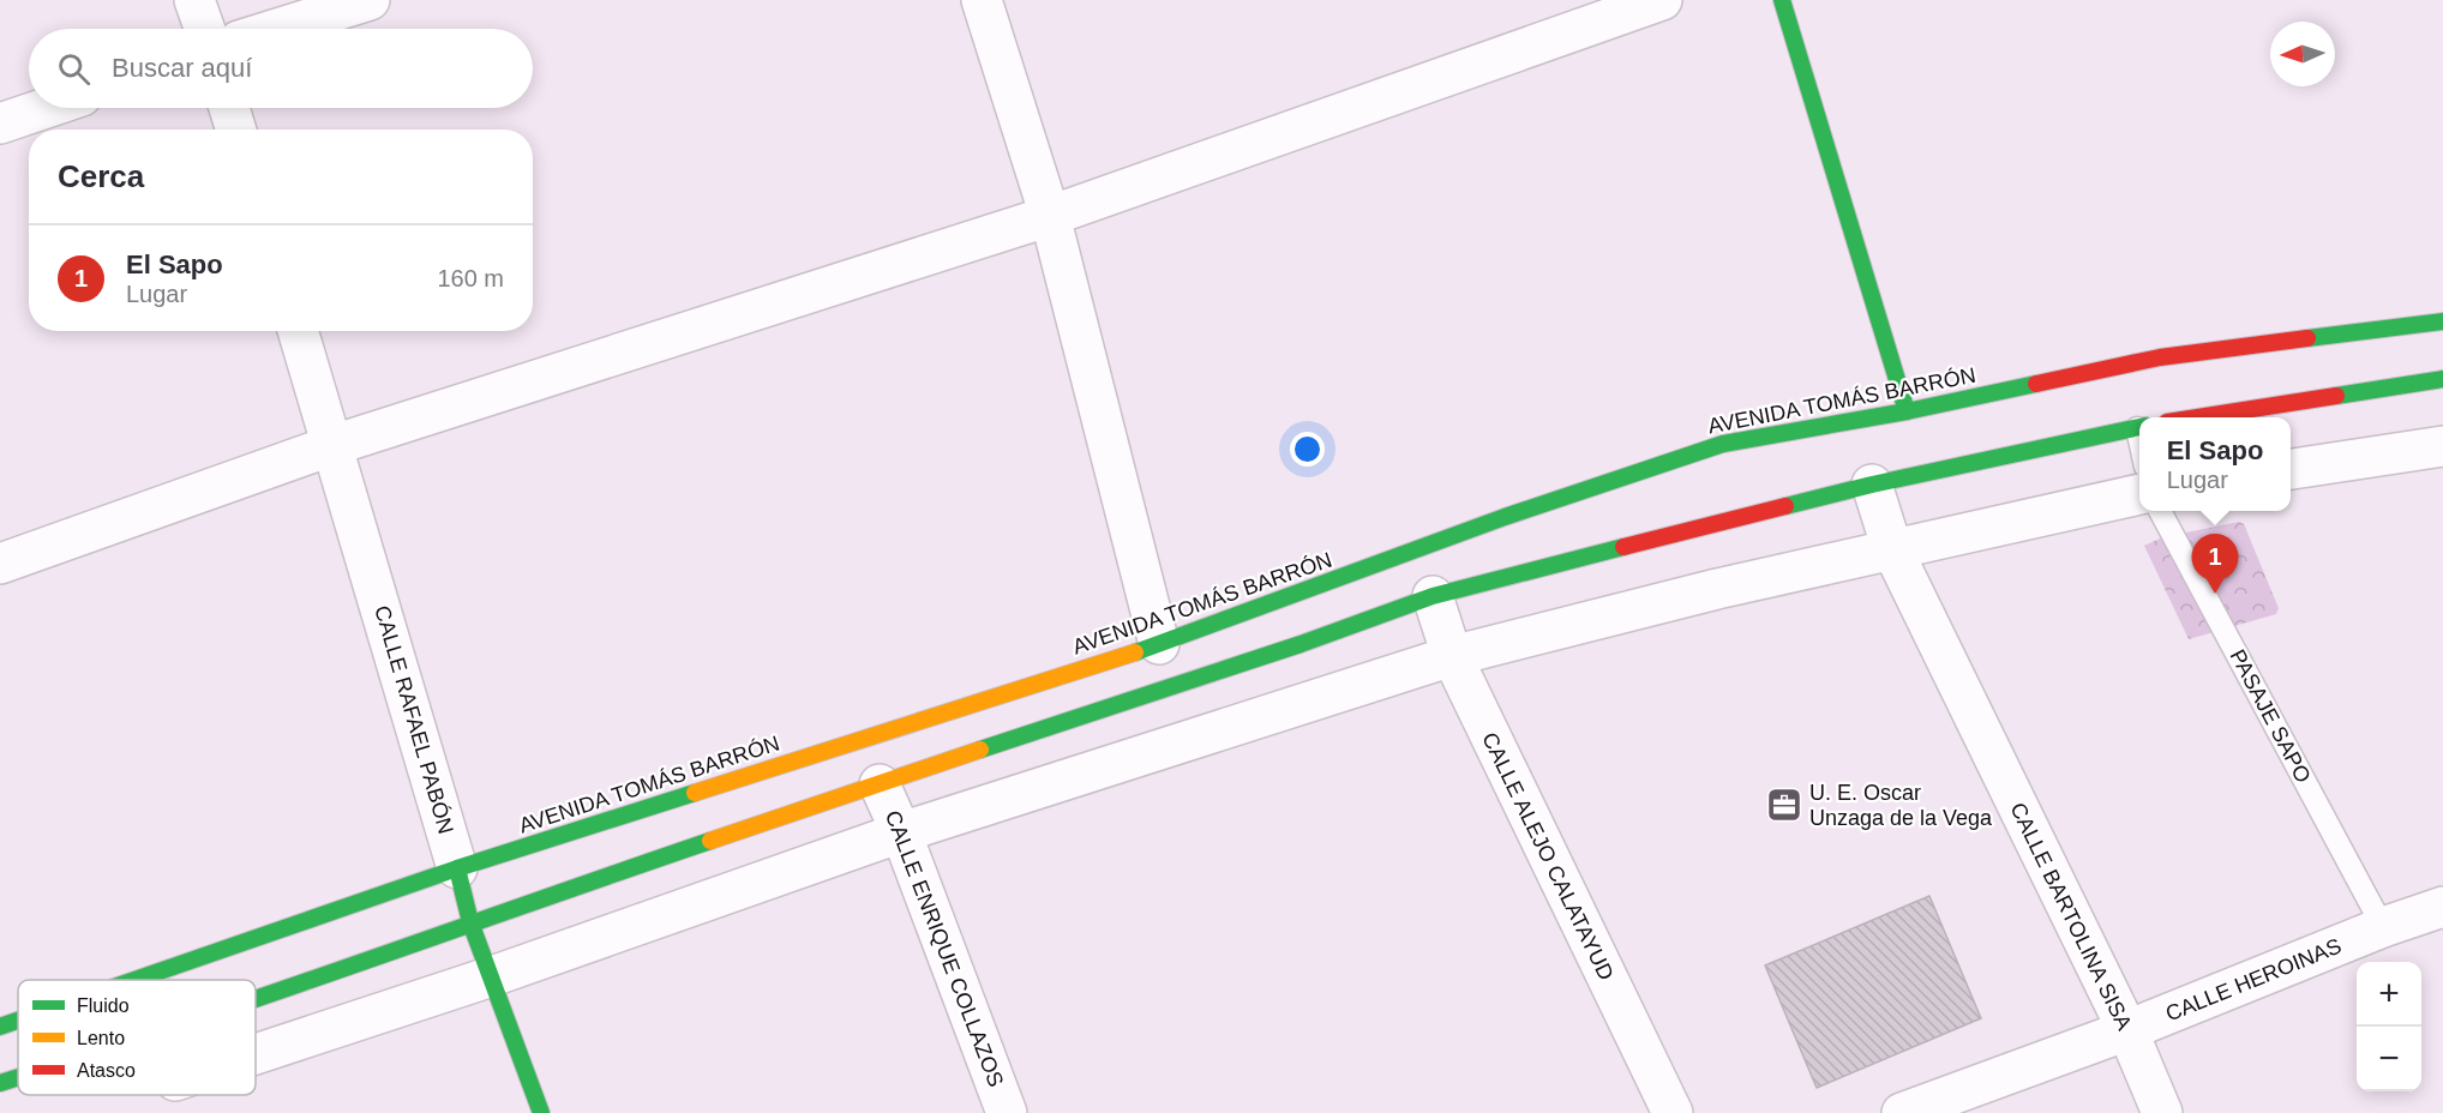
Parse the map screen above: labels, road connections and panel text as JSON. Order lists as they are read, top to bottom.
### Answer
{
  "streets": {
    "main road": ["AVENIDA TOMÁS BARRÓN", "CALLE RAFAEL PABÓN"],
    "street": [
      "CALLE ALEJO CALATAYUD",
      "CALLE BARTOLINA SISA",
      "CALLE ENRIQUE COLLAZOS",
      "CALLE HEROINAS"
    ],
    "lane": ["PASAJE SAPO"]
  },
  "crossings": [
    ["AVENIDA TOMÁS BARRÓN", "CALLE RAFAEL PABÓN"],
    ["PASAJE SAPO", "CALLE HEROINAS"],
    ["CALLE BARTOLINA SISA", "CALLE HEROINAS"]
  ],
  "places": {
    "office": ["U. E. Oscar Unzaga de la Vega"]
  },
  "legend": ["Fluido", "Lento", "Atasco"],
  "north": "left",
  "page": {
    "search": "Buscar aquí",
    "heading": "Cerca",
    "list": [
      {
        "mark": "1",
        "name": "El Sapo",
        "note": "Lugar",
        "value": "160 m"
      }
    ],
    "popup": ["El Sapo", "Lugar"],
    "pins": "1",
    "map_buttons": ["+", "−"]
  }
}
